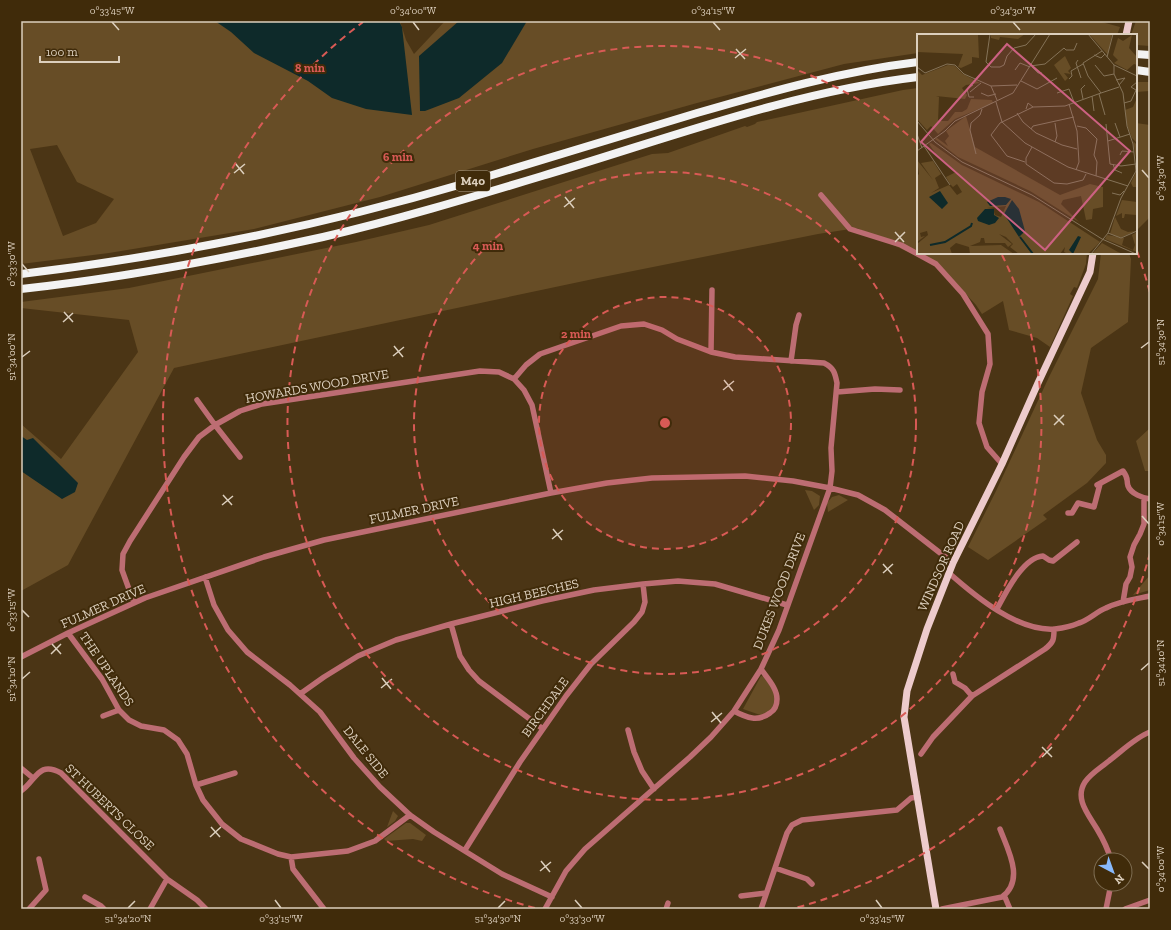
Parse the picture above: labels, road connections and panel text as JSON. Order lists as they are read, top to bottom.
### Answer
{
  "streets": {
    "highway": ["M40"],
    "main road": ["WINDSOR ROAD"],
    "street": [
      "HOWARDS WOOD DRIVE",
      "FULMER DRIVE",
      "DUKES WOOD DRIVE",
      "HIGH BEECHES",
      "THE UPLANDS",
      "BIRCHDALE",
      "DALE SIDE",
      "ST HUBERTS CLOSE"
    ]
  },
  "crossings": [
    ["HOWARDS WOOD DRIVE", "FULMER DRIVE"],
    ["HOWARDS WOOD DRIVE", "DUKES WOOD DRIVE"],
    ["FULMER DRIVE", "DUKES WOOD DRIVE"],
    ["FULMER DRIVE", "THE UPLANDS"],
    ["FULMER DRIVE", "DALE SIDE"],
    ["DUKES WOOD DRIVE", "HIGH BEECHES"],
    ["DUKES WOOD DRIVE", "DALE SIDE"],
    ["HIGH BEECHES", "BIRCHDALE"],
    ["HIGH BEECHES", "DALE SIDE"],
    ["THE UPLANDS", "DALE SIDE"],
    ["BIRCHDALE", "DALE SIDE"]
  ],
  "scale_bar": "100 m",
  "north": "bottom right",
  "coordinates": [
    "0°33'45\"W",
    "0°34'00\"W",
    "0°34'15\"W",
    "0°34'30\"W",
    "0°33'30\"W",
    "51°34'30\"N",
    "51°34'00\"N",
    "0°33'15\"W",
    "51°34'40\"N",
    "51°34'10\"N",
    "51°34'20\"N"
  ],
  "rings": [
    "8 min",
    "6 min",
    "4 min",
    "2 min"
  ]
}
